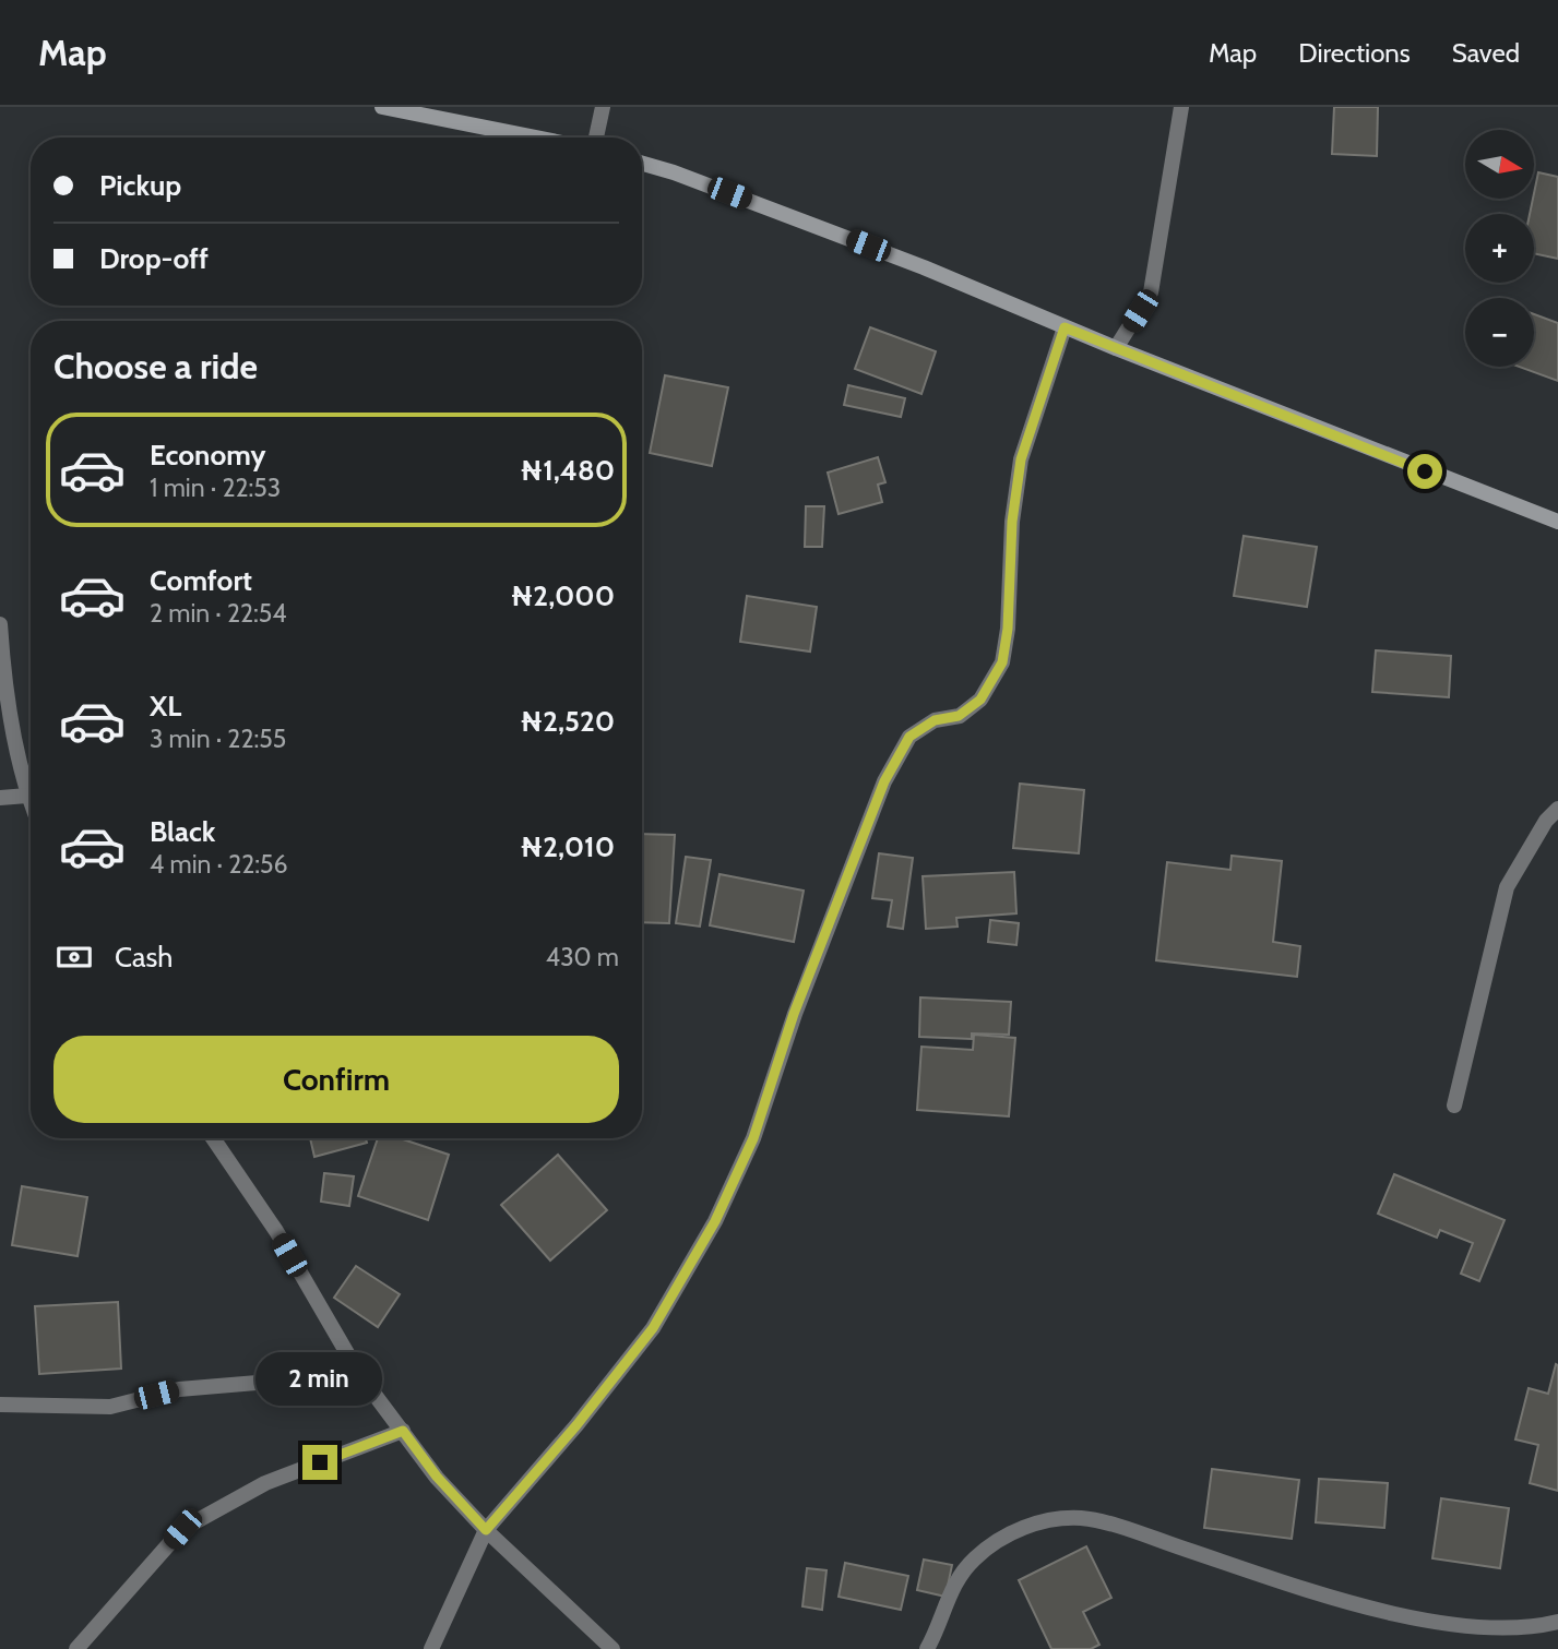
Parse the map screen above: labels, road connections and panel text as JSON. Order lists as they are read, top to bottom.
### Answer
{
  "north": "right",
  "page": {
    "header": "Map",
    "nav": ["Map", "Directions", "Saved"],
    "map_buttons": ["+", "−"],
    "banner": ["Pickup", "Drop-off"],
    "heading": "Choose a ride",
    "list": [
      {
        "name": "Economy",
        "note": "1 min · 22:53",
        "value": "₦1,480"
      },
      {
        "name": "Comfort",
        "note": "2 min · 22:54",
        "value": "₦2,000"
      },
      {
        "name": "XL",
        "note": "3 min · 22:55",
        "value": "₦2,520"
      },
      {
        "name": "Black",
        "note": "4 min · 22:56",
        "value": "₦2,010"
      }
    ],
    "pay": ["Cash", "430 m"],
    "buttons": "Confirm",
    "bubble": "2 min"
  }
}
